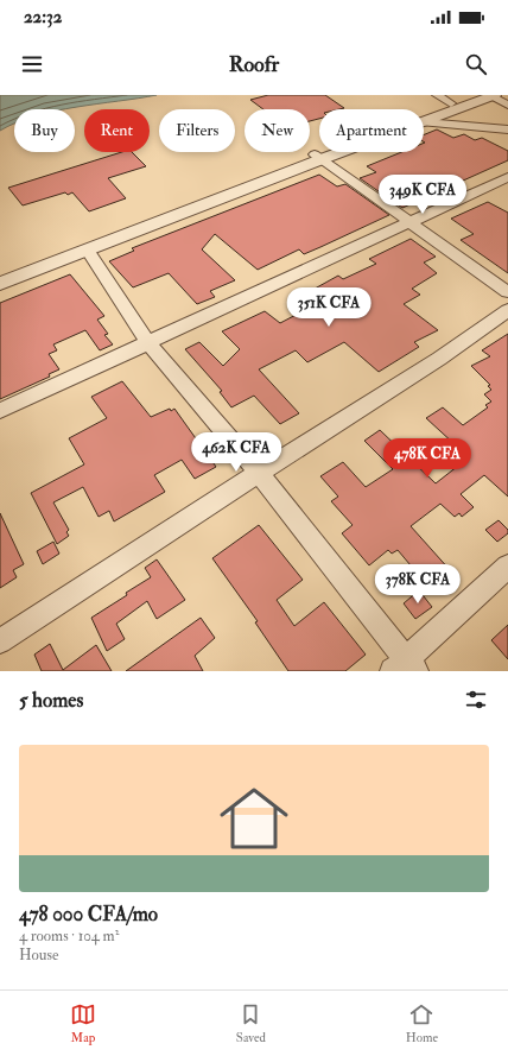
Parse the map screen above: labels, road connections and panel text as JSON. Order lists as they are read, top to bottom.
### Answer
{
  "page": {
    "status": "22:32",
    "header": "Roofr",
    "chip": [
      "Buy",
      "Rent",
      "Filters",
      "New",
      "Apartment"
    ],
    "price": [
      "349K CFA",
      "351K CFA",
      "462K CFA",
      "478K CFA",
      "378K CFA"
    ],
    "heading": "5 homes",
    "list": [
      {
        "name": "478 000 CFA/mo",
        "note": "4 rooms · 104 m² · House"
      }
    ],
    "tabs": ["Map", "Saved", "Home"]
  }
}
